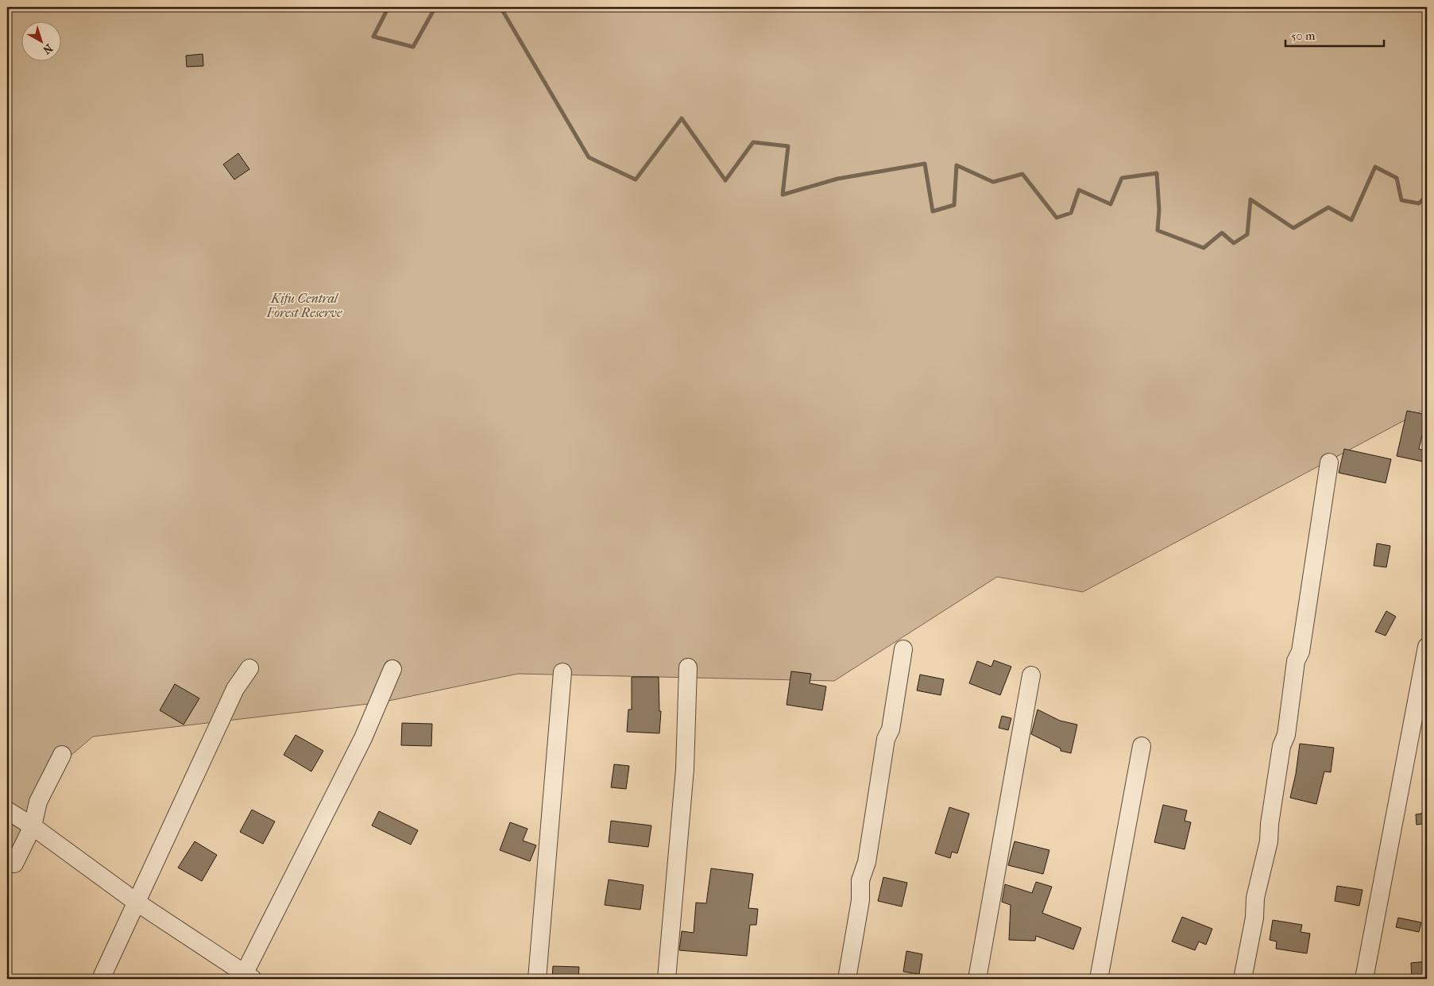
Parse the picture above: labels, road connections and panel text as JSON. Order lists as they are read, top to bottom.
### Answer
{
  "parks": ["Kifu Central Forest Reserve"],
  "scale_bar": "50 m",
  "north": "bottom right"
}
